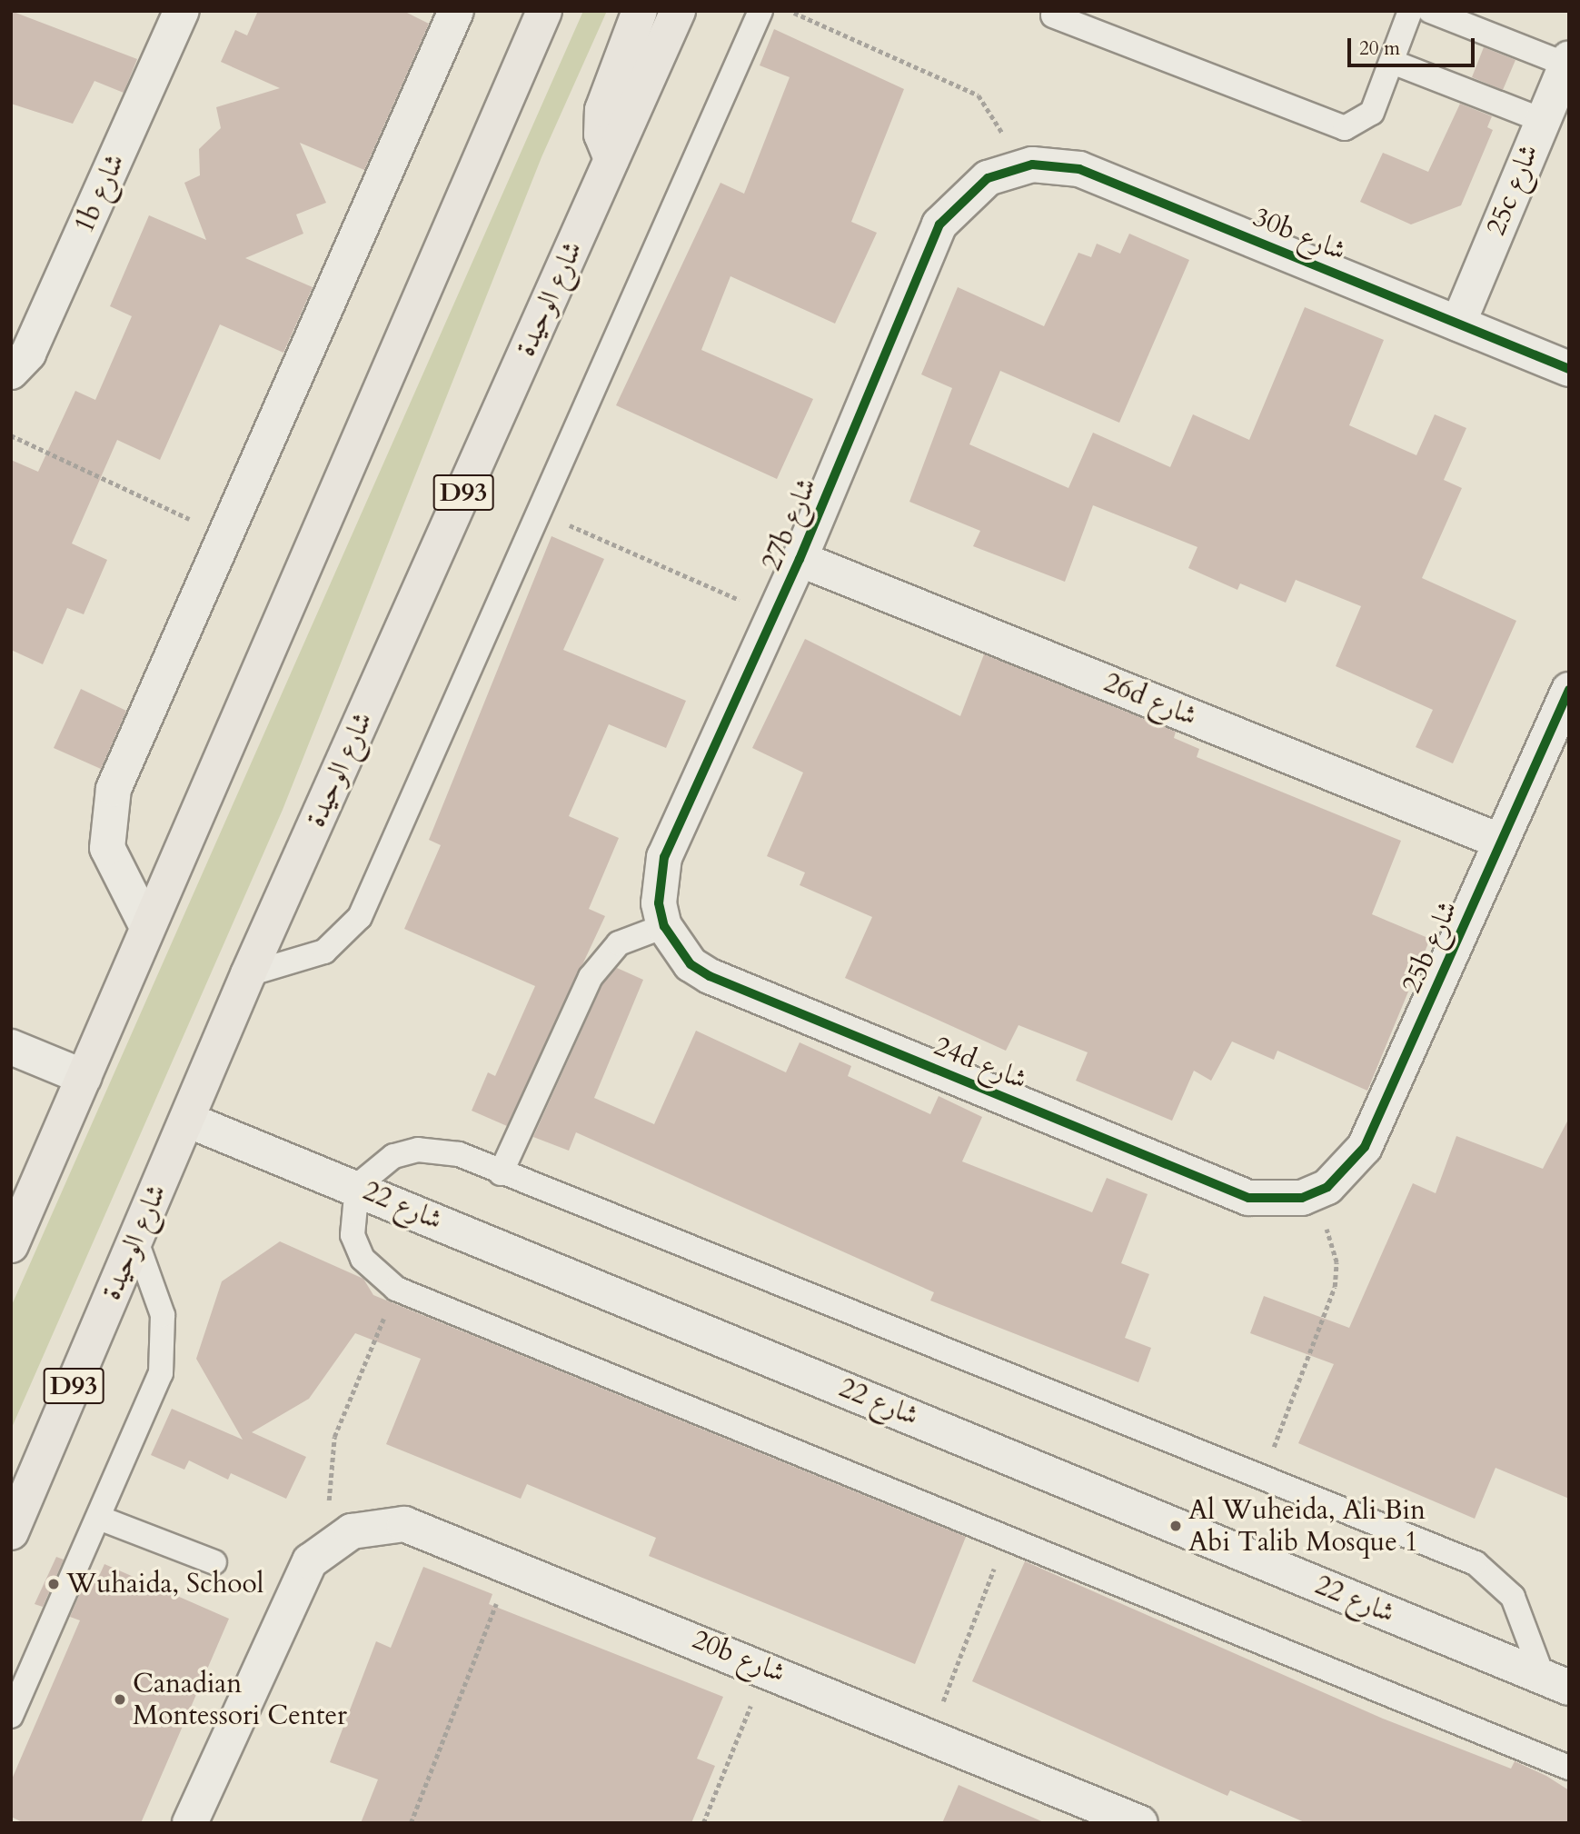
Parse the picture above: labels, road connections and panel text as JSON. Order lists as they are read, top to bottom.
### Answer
{
  "streets": {
    "main road": ["شارع الوحيدة", "D93"],
    "street": [
      "25c شارع",
      "1b شارع",
      "30b شارع",
      "27b شارع",
      "26d شارع",
      "25b شارع",
      "24d شارع",
      "شارع 22",
      "20b شارع"
    ]
  },
  "crossings": [
    ["25c شارع", "30b شارع"],
    ["30b شارع", "27b شارع"],
    ["شارع الوحيدة", "شارع 22"],
    ["27b شارع", "26d شارع"],
    ["27b شارع", "24d شارع"],
    ["26d شارع", "25b شارع"],
    ["25b شارع", "24d شارع"]
  ],
  "places": ["Al Wuheida, Ali Bin Abi Talib Mosque 1", "Wuhaida, School", "Canadian Montessori Center"],
  "scale_bar": "20 m"
}
